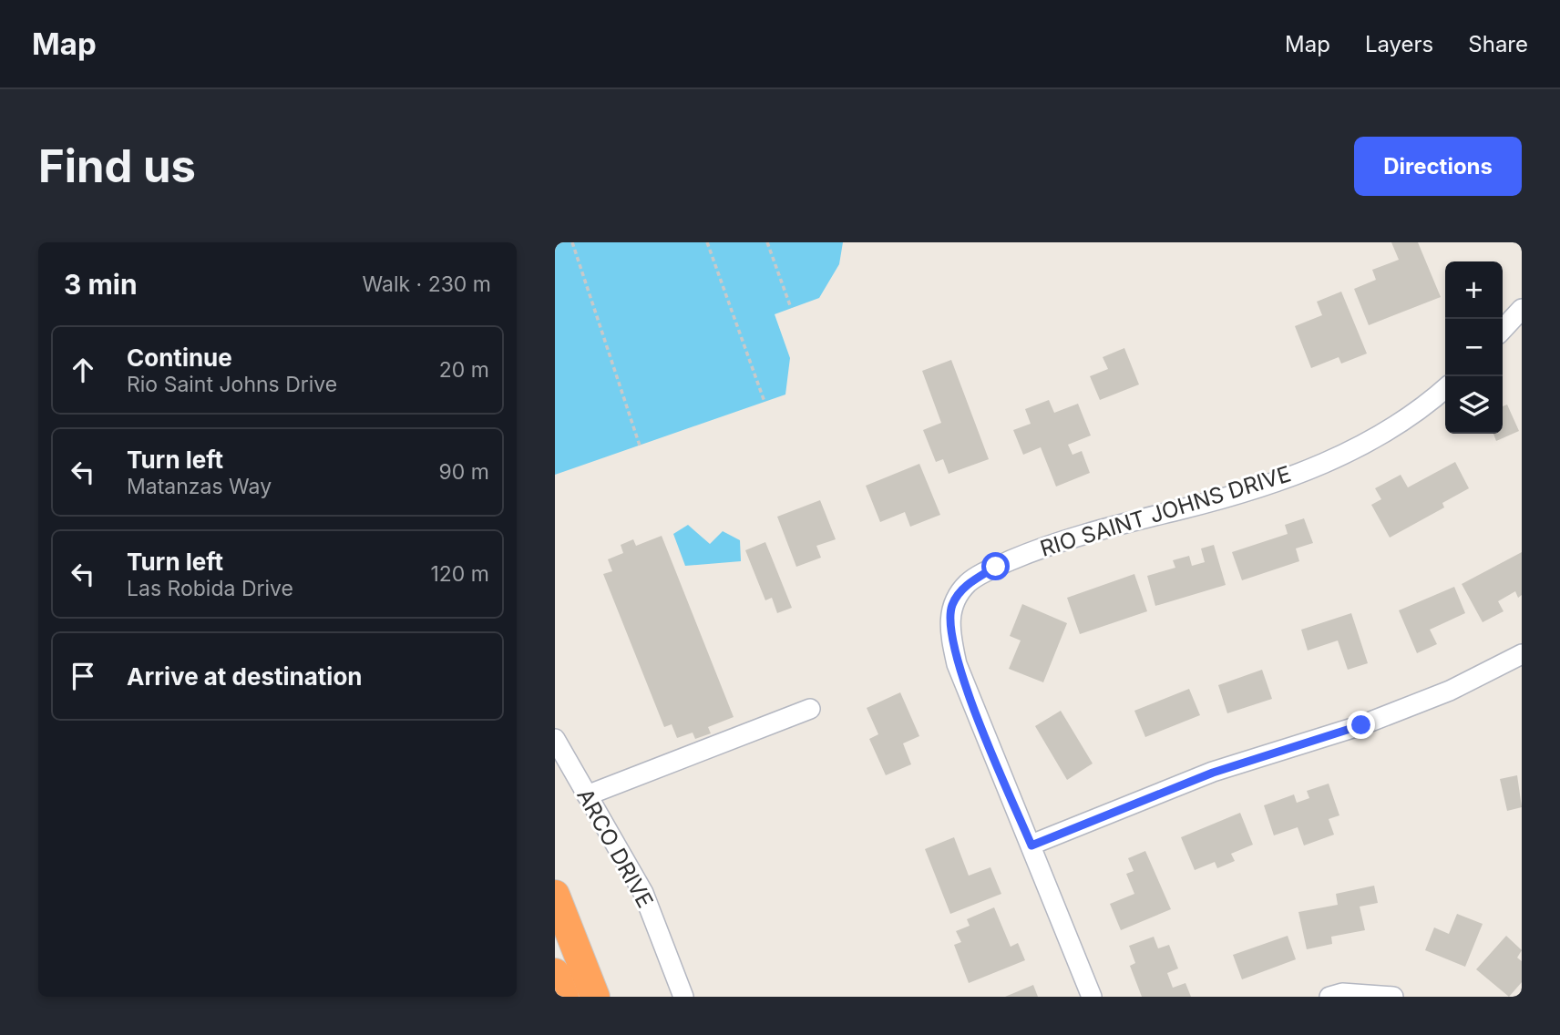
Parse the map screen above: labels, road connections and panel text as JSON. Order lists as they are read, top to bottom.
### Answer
{
  "streets": {
    "street": ["RIO SAINT JOHNS DRIVE", "ARCO DRIVE"]
  },
  "page": {
    "header": "Map",
    "nav": ["Map", "Layers", "Share"],
    "buttons": "Directions",
    "title": "Find us",
    "heading": ["3 min", "Walk · 230 m"],
    "map_buttons": ["+", "−"],
    "list": [
      ["Continue", "Rio Saint Johns Drive", "20 m"],
      ["Turn left", "Matanzas Way", "90 m"],
      ["Turn left", "Las Robida Drive", "120 m"],
      "Arrive at destination"
    ]
  }
}
